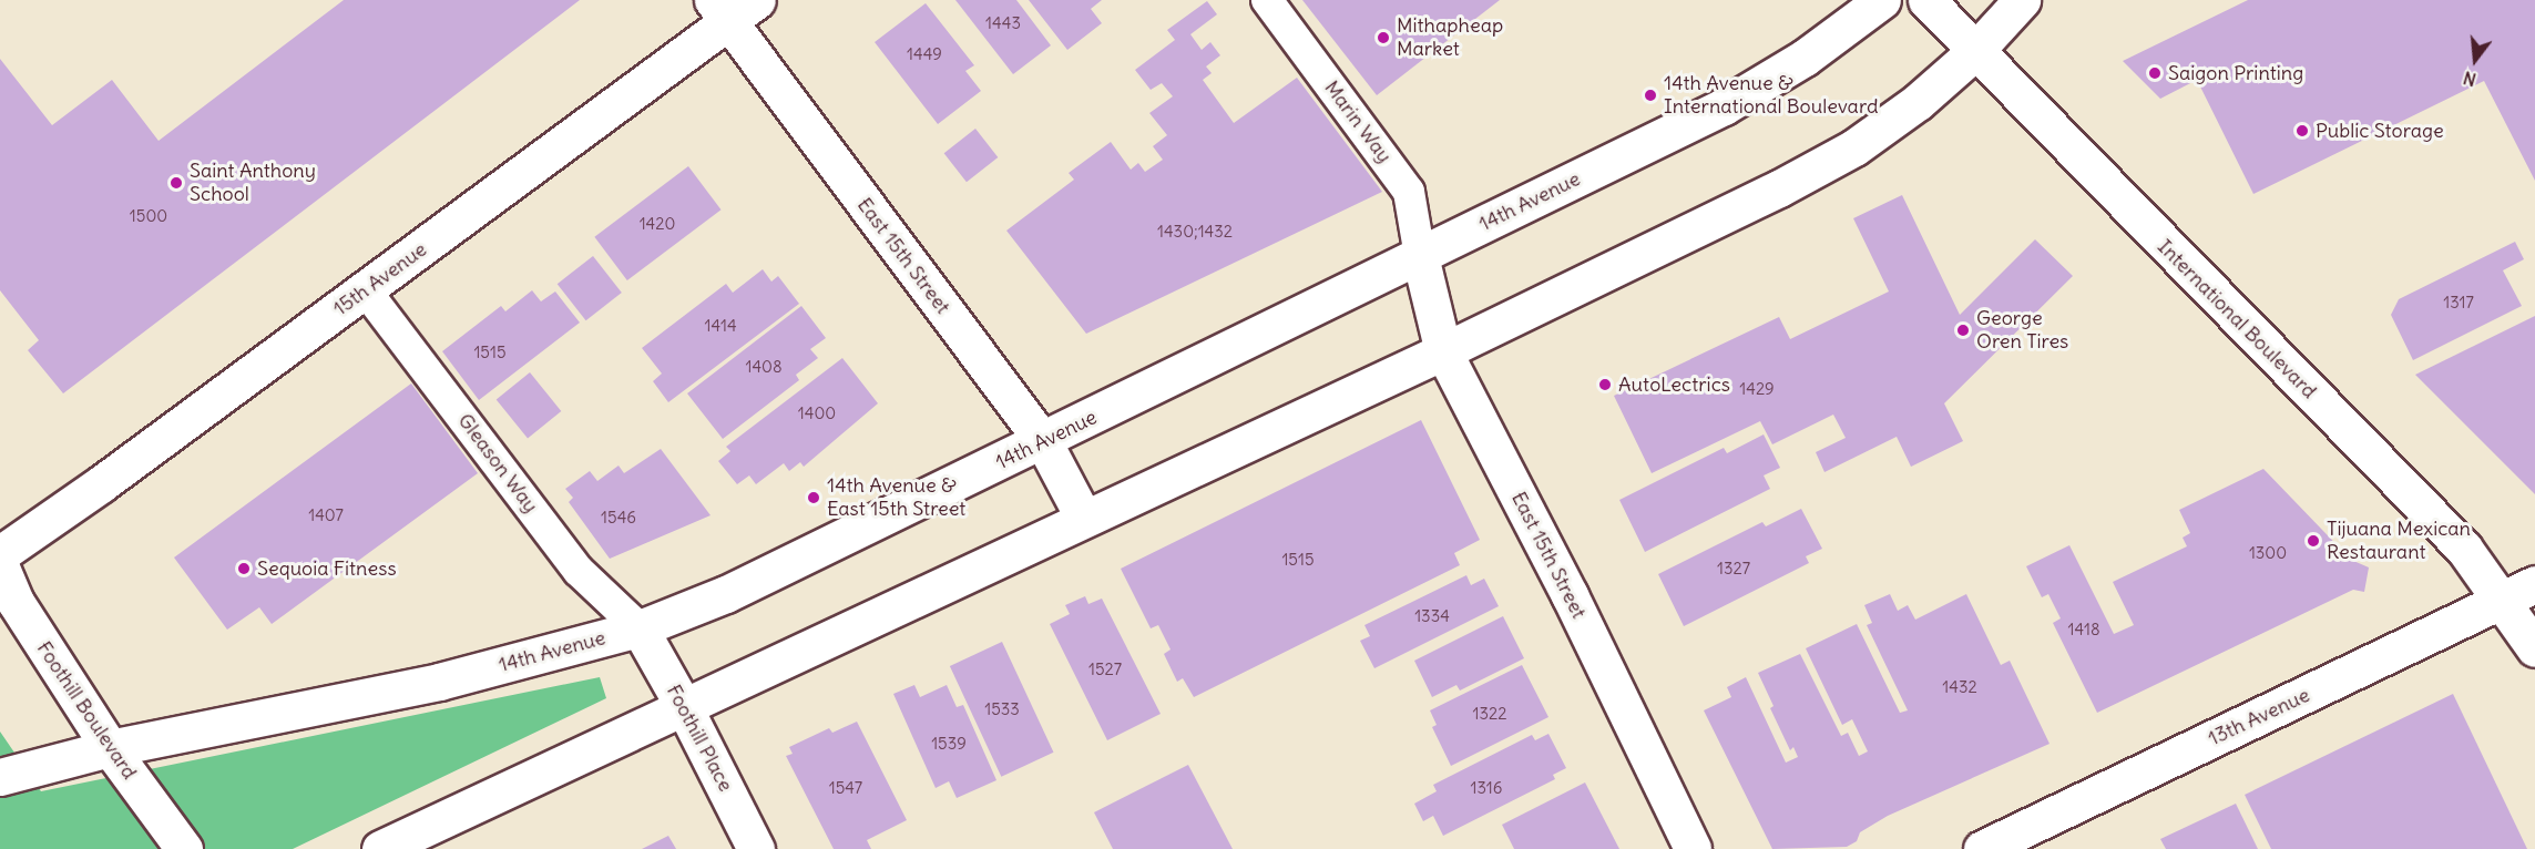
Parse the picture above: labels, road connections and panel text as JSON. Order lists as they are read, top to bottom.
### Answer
{
  "streets": {
    "main road": [
      "14th Avenue",
      "East 15th Street",
      "15th Avenue",
      "International Boulevard",
      "Foothill Boulevard",
      "13th Avenue",
      "Foothill Place"
    ],
    "lane": ["Marin Way", "Gleason Way"]
  },
  "crossings": [
    ["Marin Way", "14th Avenue"],
    ["Marin Way", "East 15th Street"],
    ["14th Avenue", "East 15th Street"],
    ["14th Avenue", "Gleason Way"],
    ["14th Avenue", "Foothill Boulevard"],
    ["14th Avenue", "Foothill Place"],
    ["East 15th Street", "15th Avenue"],
    ["15th Avenue", "Gleason Way"],
    ["International Boulevard", "13th Avenue"],
    ["Gleason Way", "Foothill Place"]
  ],
  "places": [
    "Mithapheap Market",
    "Saigon Printing",
    "14th Avenue & International Boulevard",
    "Public Storage",
    "Saint Anthony School",
    "George Oren Tires",
    "AutoLectrics",
    "14th Avenue & East 15th Street",
    "Tijuana Mexican Restaurant",
    "Sequoia Fitness"
  ],
  "house_numbers": [
    "1443",
    "1449",
    "1500",
    "1420",
    "1430;1432",
    "1317",
    "1414",
    "1515",
    "1408",
    "1429",
    "1400",
    "1407",
    "1546",
    "1300",
    "1515",
    "1327",
    "1334",
    "1418",
    "1527",
    "1432",
    "1533",
    "1322",
    "1539",
    "1547",
    "1316"
  ],
  "north": "bottom"
}
